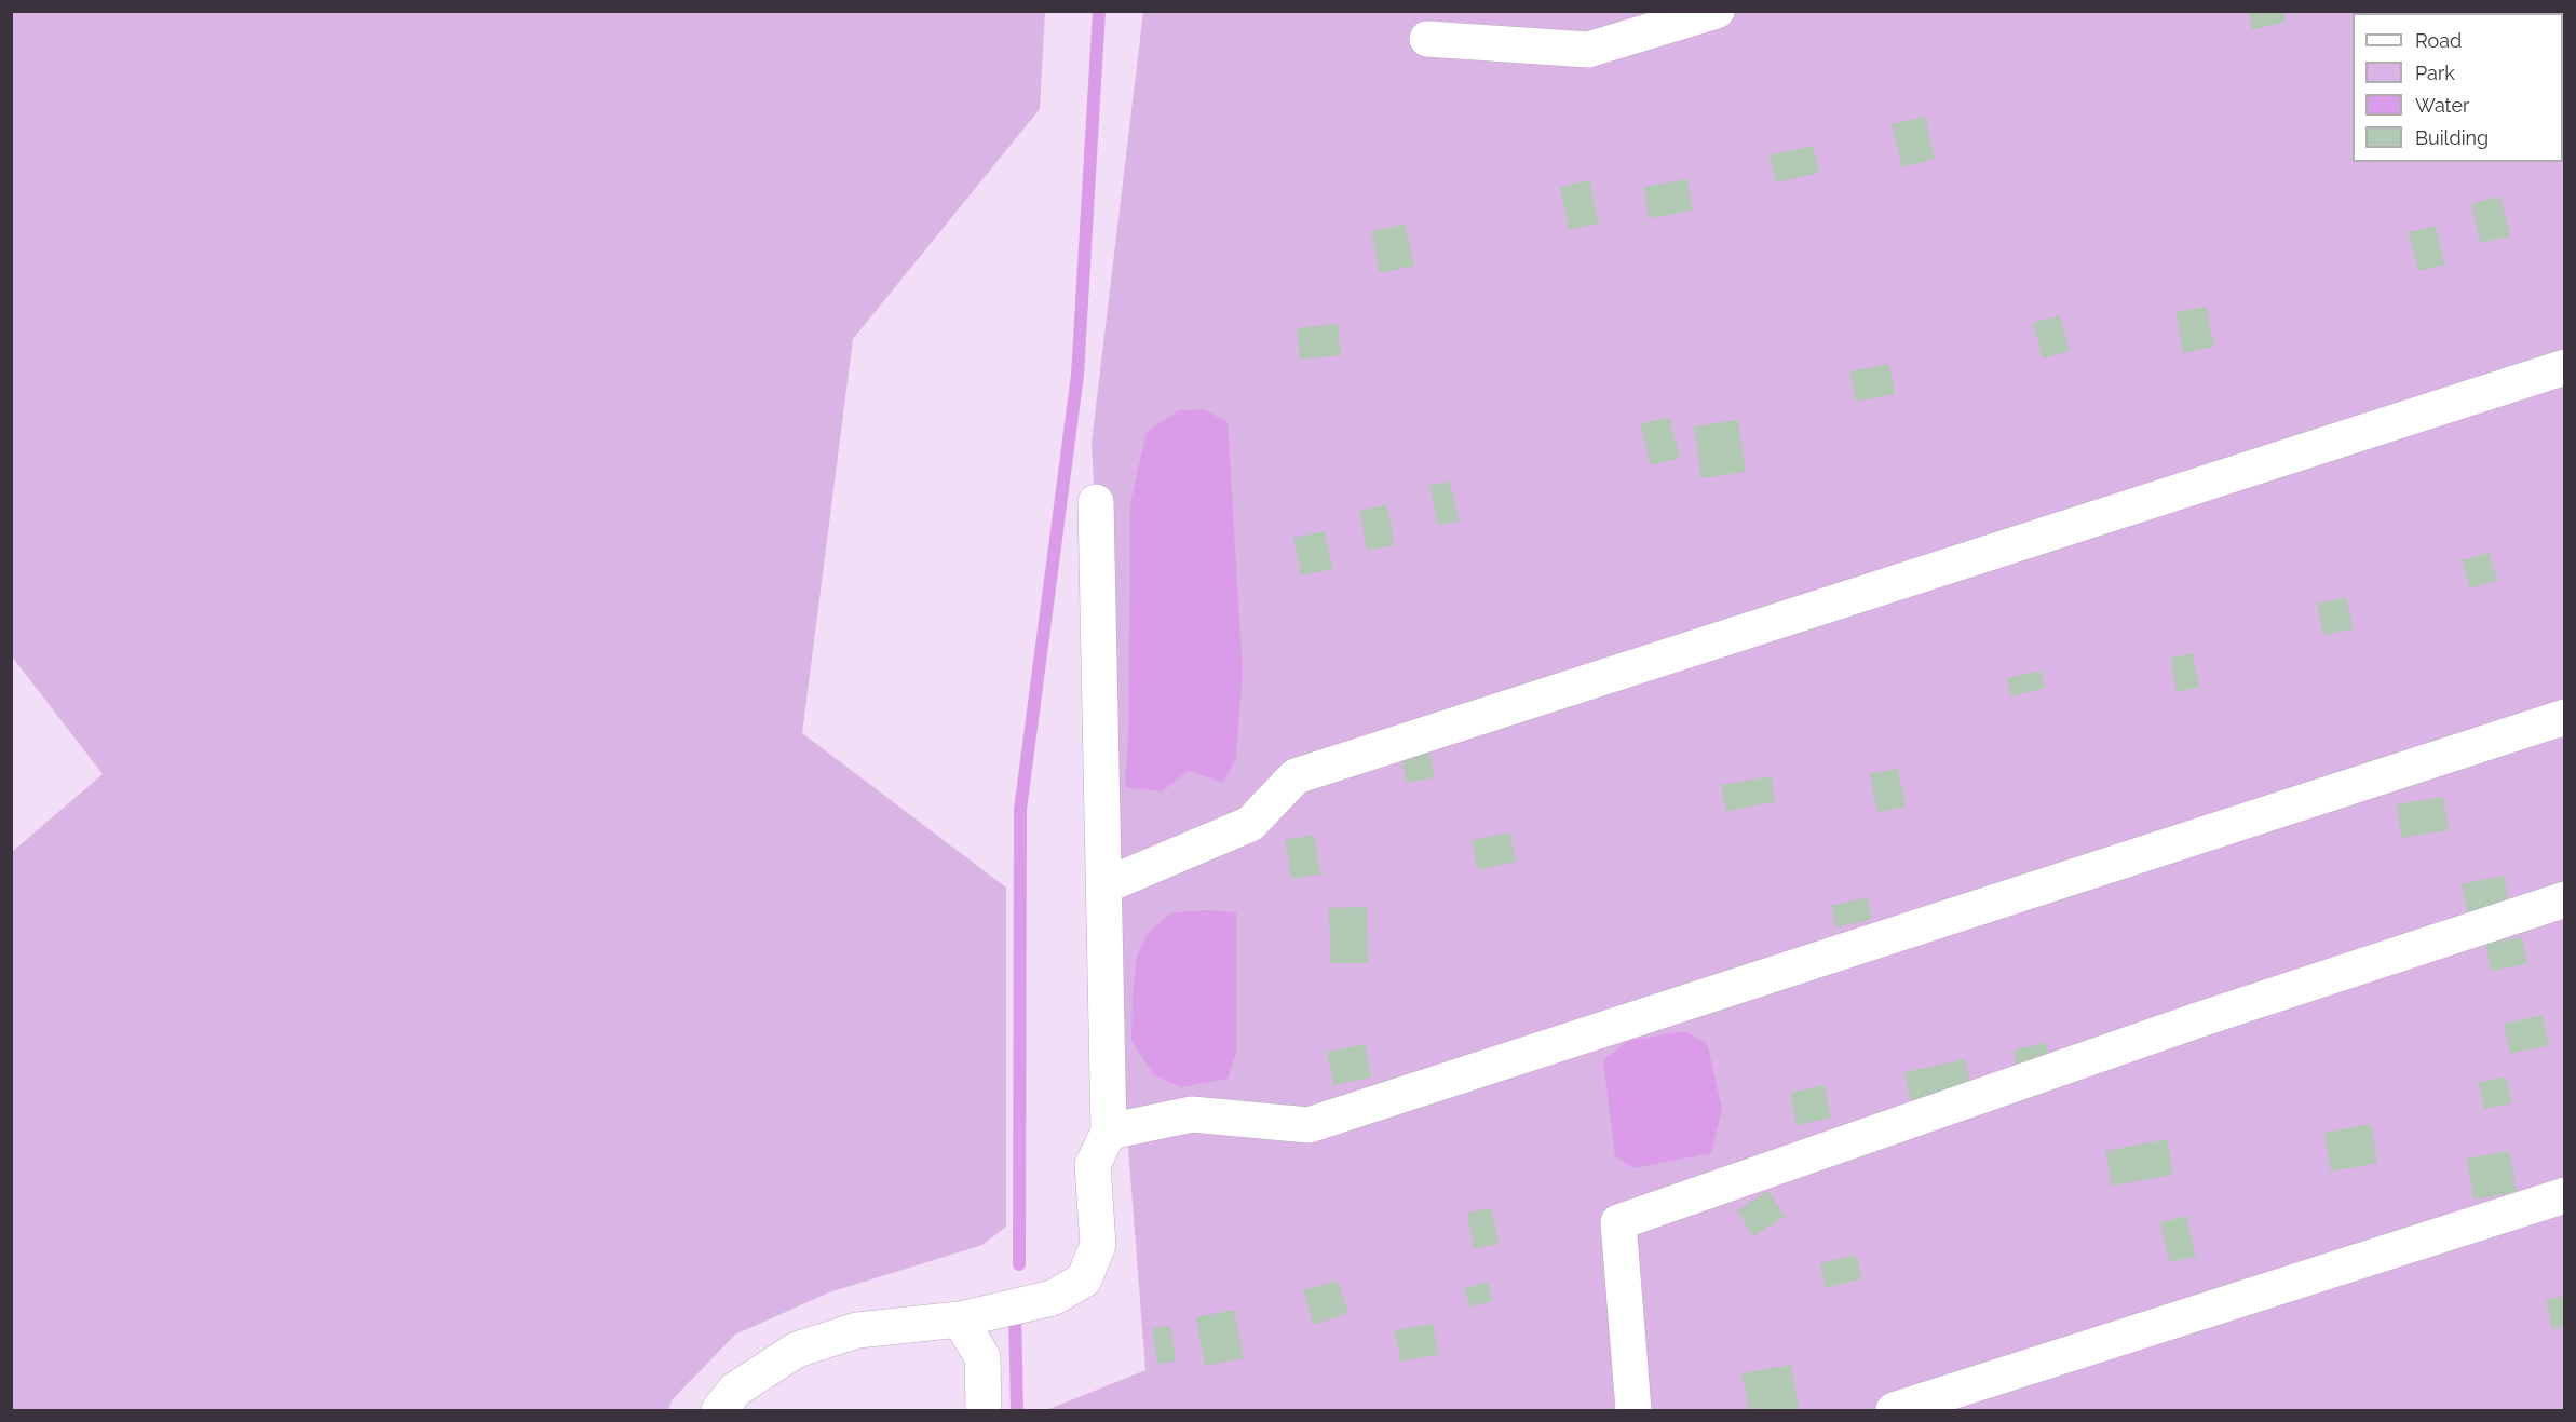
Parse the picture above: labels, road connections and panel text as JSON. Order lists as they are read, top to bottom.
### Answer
{
  "legend": [
    "Road",
    "Park",
    "Water",
    "Building"
  ]
}
